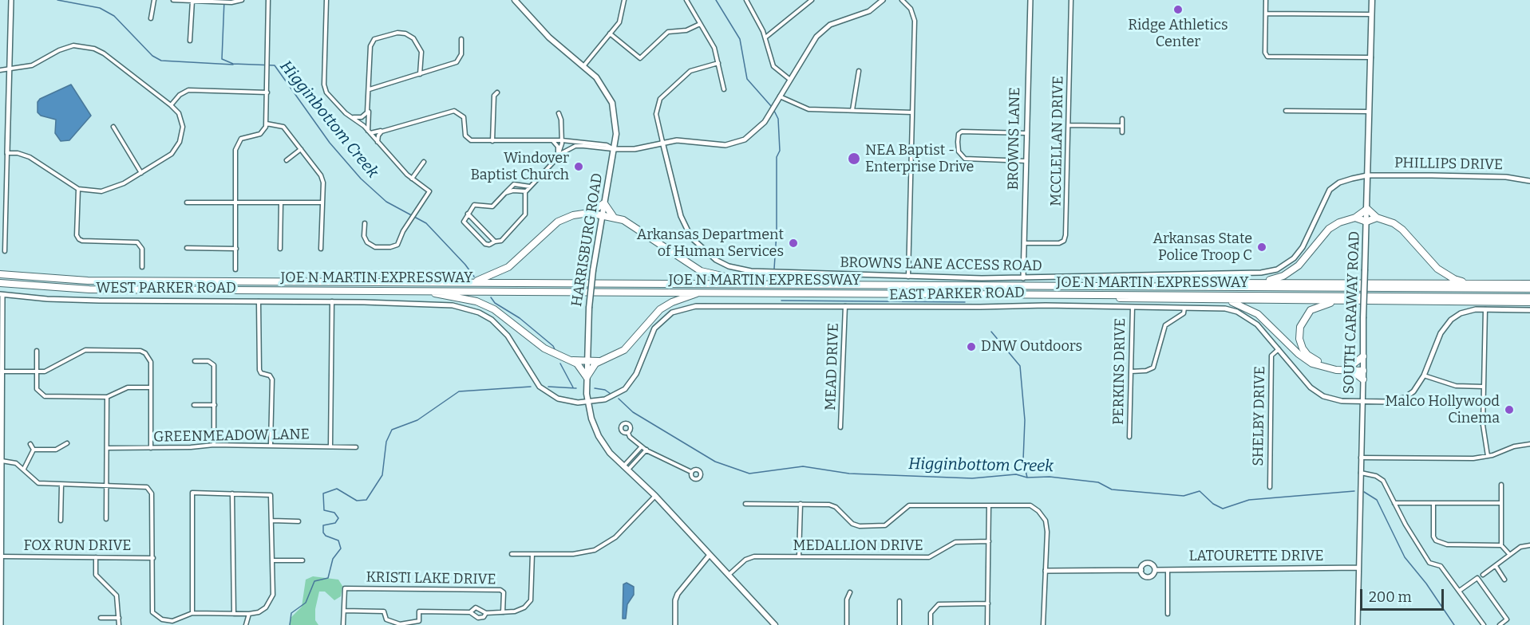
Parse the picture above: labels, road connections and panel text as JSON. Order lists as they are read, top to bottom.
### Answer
{
  "streets": {
    "highway": ["JOE N MARTIN EXPRESSWAY"],
    "main road": ["HARRISBURG ROAD", "SOUTH CARAWAY ROAD"],
    "street": [
      "BROWNS LANE",
      "MCCLELLAN DRIVE",
      "PHILLIPS DRIVE",
      "BROWNS LANE ACCESS ROAD",
      "WEST PARKER ROAD",
      "EAST PARKER ROAD",
      "MEAD DRIVE",
      "PERKINS DRIVE",
      "SHELBY DRIVE",
      "GREENMEADOW LANE",
      "FOX RUN DRIVE",
      "MEDALLION DRIVE",
      "LATOURETTE DRIVE",
      "KRISTI LAKE DRIVE"
    ]
  },
  "crossings": [
    ["BROWNS LANE", "MCCLELLAN DRIVE"],
    ["BROWNS LANE", "BROWNS LANE ACCESS ROAD"],
    ["PHILLIPS DRIVE", "BROWNS LANE ACCESS ROAD"],
    ["PHILLIPS DRIVE", "SOUTH CARAWAY ROAD"],
    ["HARRISBURG ROAD", "EAST PARKER ROAD"],
    ["HARRISBURG ROAD", "MEDALLION DRIVE"],
    ["BROWNS LANE ACCESS ROAD", "SOUTH CARAWAY ROAD"],
    ["WEST PARKER ROAD", "EAST PARKER ROAD"],
    ["EAST PARKER ROAD", "SOUTH CARAWAY ROAD"],
    ["EAST PARKER ROAD", "MEAD DRIVE"],
    ["EAST PARKER ROAD", "PERKINS DRIVE"],
    ["EAST PARKER ROAD", "SHELBY DRIVE"],
    ["SOUTH CARAWAY ROAD", "LATOURETTE DRIVE"]
  ],
  "water": ["Higginbottom Creek"],
  "places": [
    "Ridge Athletics Center",
    "NEA Baptist - Enterprise Drive",
    "Windover Baptist Church",
    "Arkansas Department of Human Services",
    "Arkansas State Police Troop C",
    "DNW Outdoors",
    "Malco Hollywood Cinema"
  ],
  "scale_bar": "200 m"
}
